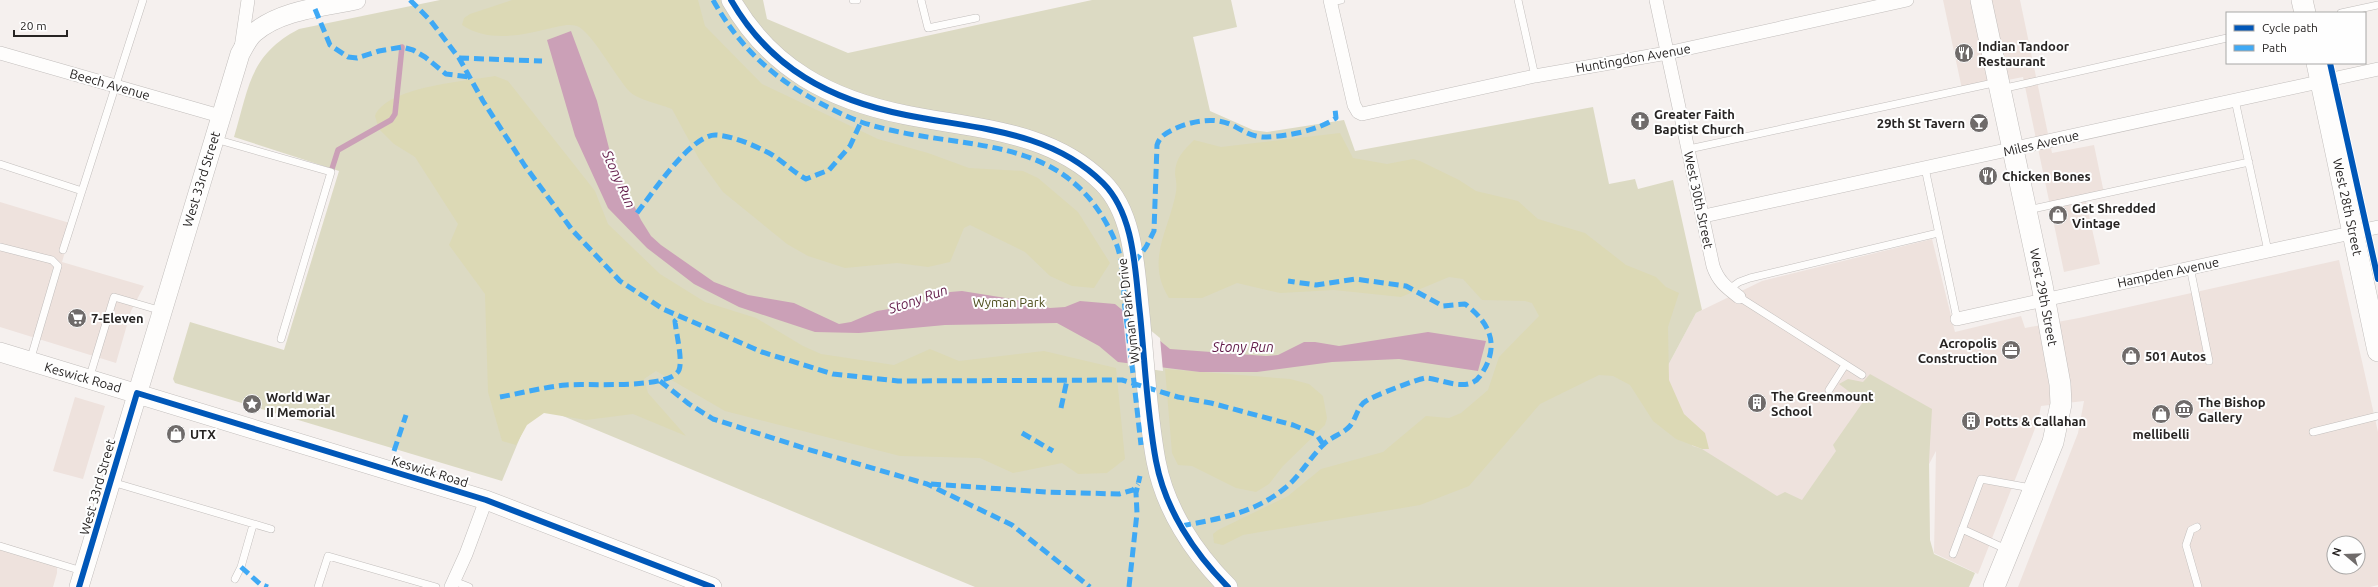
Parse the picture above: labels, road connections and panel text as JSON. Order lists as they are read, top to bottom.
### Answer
{
  "streets": {
    "main road": ["West 28th Street", "West 29th Street"],
    "street": [
      "Huntingdon Avenue",
      "Beech Avenue",
      "Miles Avenue",
      "West 33rd Street",
      "West 30th Street",
      "Hampden Avenue",
      "Wyman Park Drive",
      "Keswick Road"
    ]
  },
  "crossings": [
    ["Huntingdon Avenue", "West 30th Street"],
    ["Beech Avenue", "West 33rd Street"],
    ["Miles Avenue", "West 30th Street"],
    ["Miles Avenue", "West 28th Street"],
    ["Miles Avenue", "West 29th Street"],
    ["West 33rd Street", "Keswick Road"],
    ["West 28th Street", "Hampden Avenue"],
    ["Hampden Avenue", "West 29th Street"]
  ],
  "water": ["Stony Run"],
  "parks": ["Wyman Park"],
  "places": {
    "restaurant": ["Indian Tandoor Restaurant", "Chicken Bones"],
    "church": ["Greater Faith Baptist Church"],
    "bar": ["29th St Tavern"],
    "shop": [
      "Get Shredded Vintage",
      "501 Autos",
      "mellibelli",
      "UTX"
    ],
    "supermarket": ["7-Eleven"],
    "office": ["Acropolis Construction"],
    "building": ["The Greenmount School", "Potts & Callahan"],
    "place": ["World War II Memorial"],
    "museum": ["The Bishop Gallery"]
  },
  "legend": ["Cycle path", "Path"],
  "scale_bar": "20 m",
  "north": "left"
}
